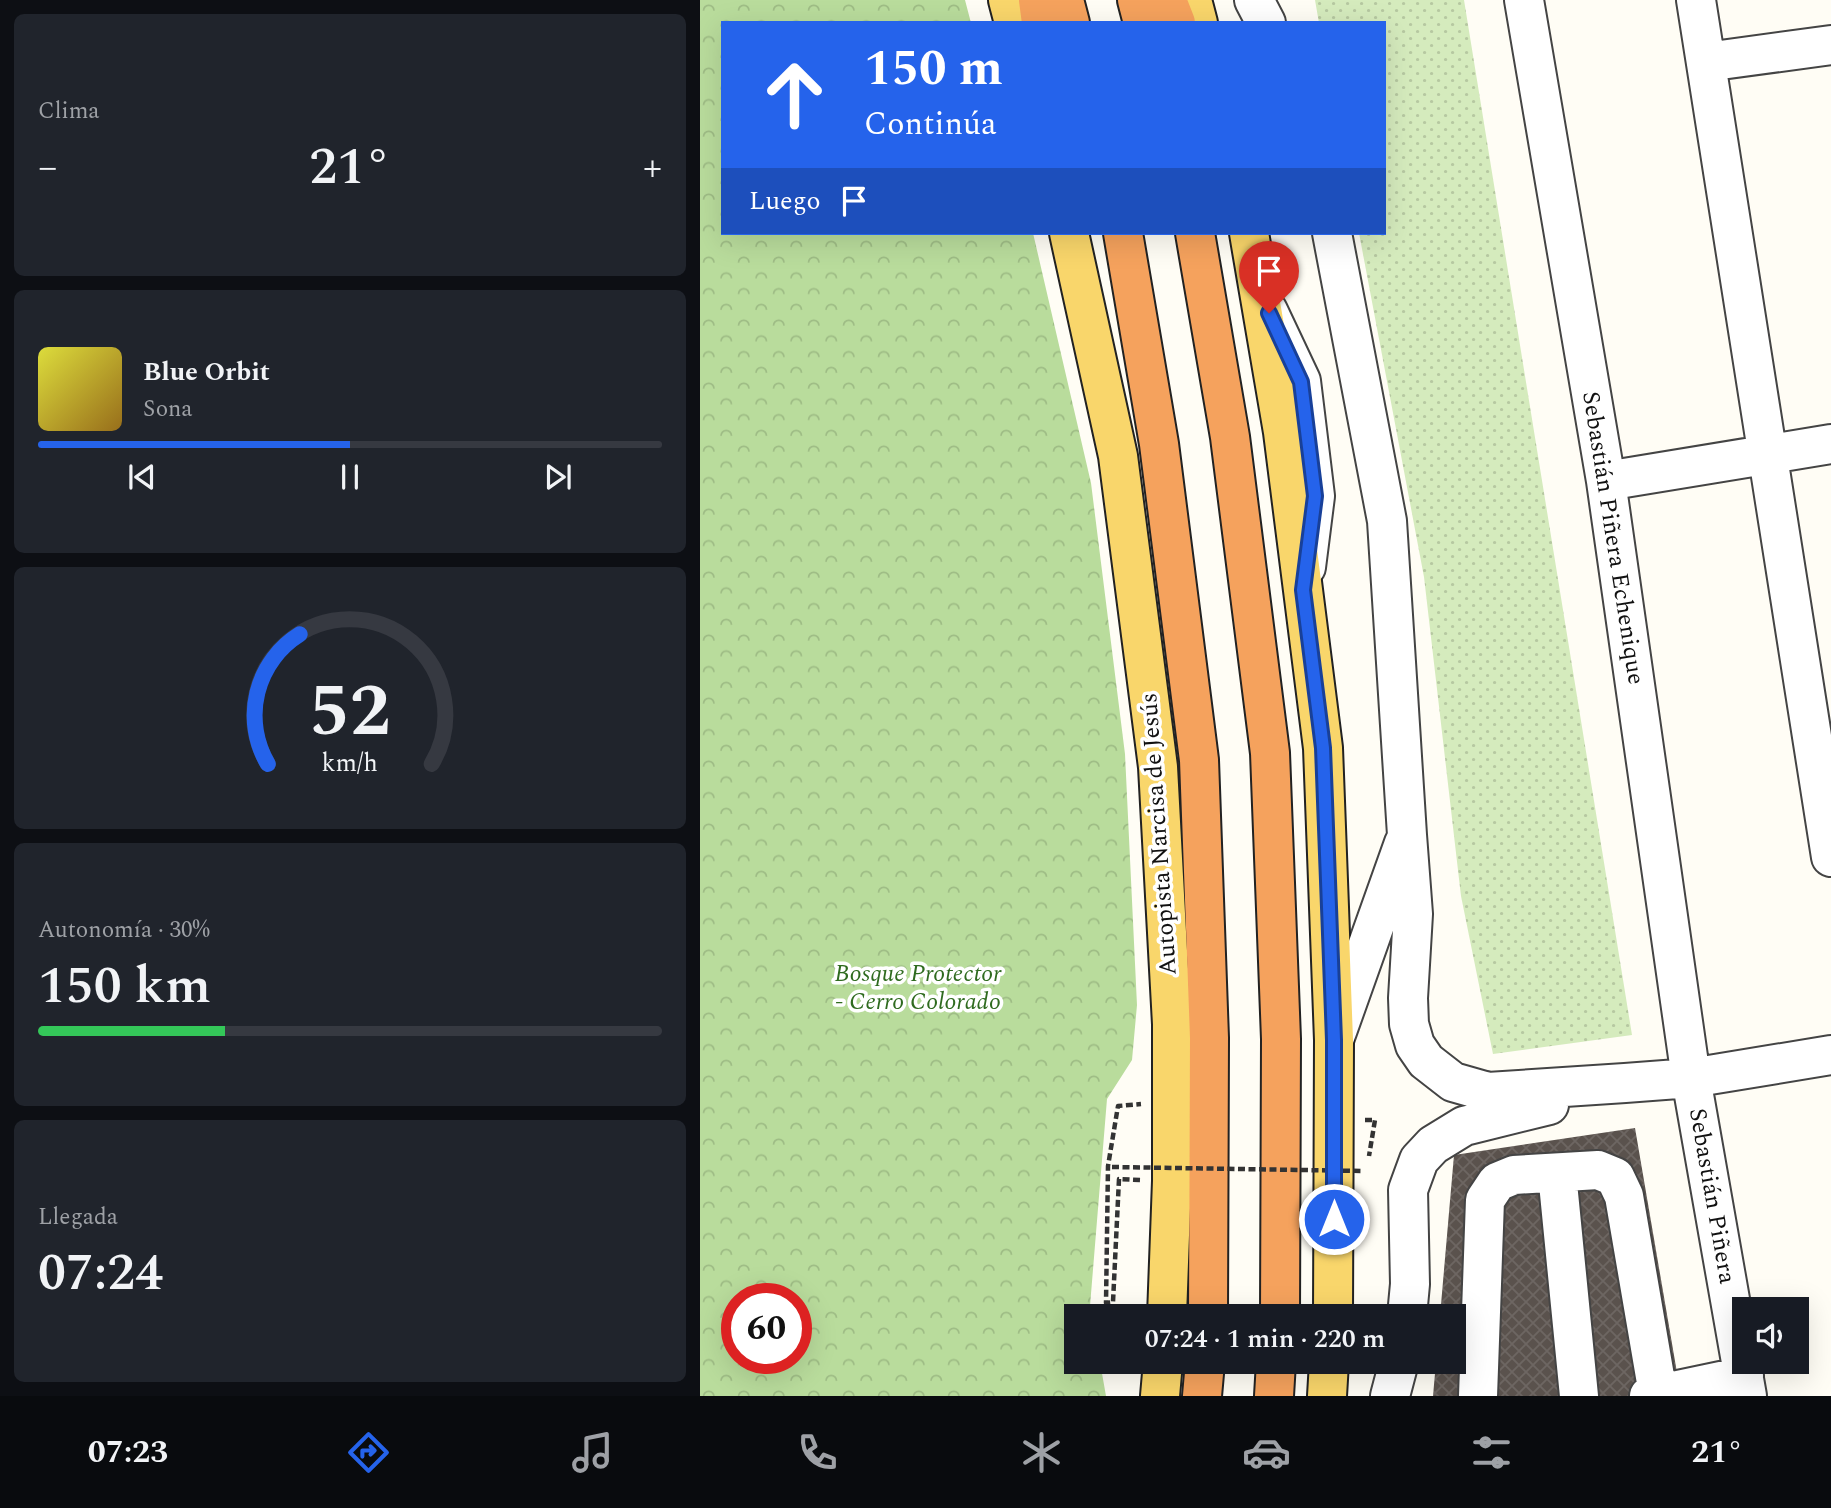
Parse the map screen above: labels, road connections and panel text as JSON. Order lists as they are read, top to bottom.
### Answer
{
  "streets": {
    "highway": ["Autopista Narcisa de Jesús"],
    "street": ["Sebastián Piñera Echenique", "Sebastián Piñera"]
  },
  "crossings": [
    ["Sebastián Piñera Echenique", "Sebastián Piñera"]
  ],
  "parks": ["Bosque Protector - Cerro Colorado"],
  "page": {
    "tile": [
      "Clima",
      ["Autonomía · 30%", "150 km"],
      ["Llegada", "07:24"]
    ],
    "turn": ["150 m", "Continúa"],
    "heat": ["−", "21°", "+"],
    "then": "Luego",
    "song": ["Blue Orbit", "Sona"],
    "limit": "60",
    "trip": "07:24 · 1 min · 220 m",
    "tabs": ["07:23", "21°"],
    "gauge": ["52", "km/h"]
  }
}
